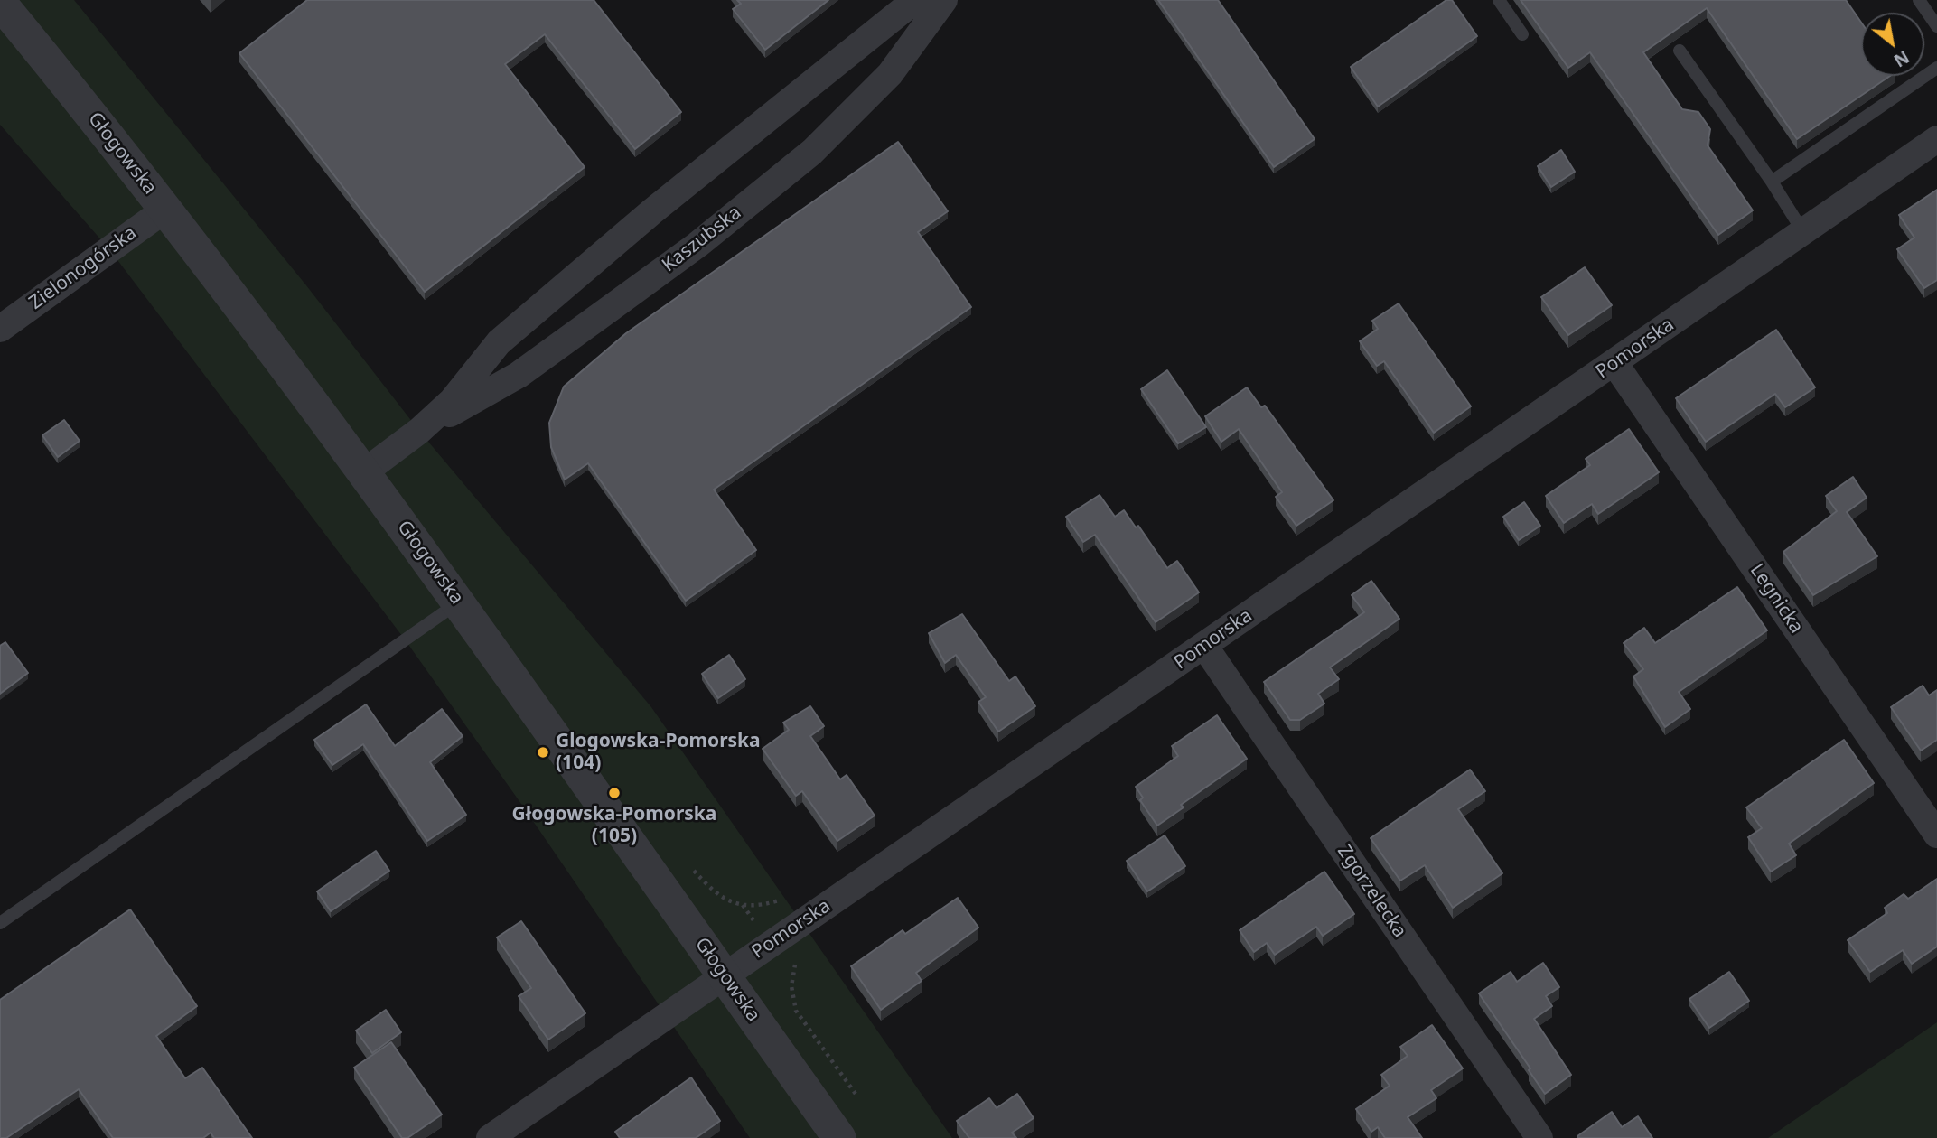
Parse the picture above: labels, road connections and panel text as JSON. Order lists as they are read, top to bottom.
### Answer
{
  "streets": {
    "street": [
      "Głogowska",
      "Kaszubska",
      "Zielonogórska",
      "Pomorska",
      "Legnicka",
      "Zgorzelecka"
    ]
  },
  "crossings": [
    ["Głogowska", "Kaszubska"],
    ["Głogowska", "Zielonogórska"],
    ["Głogowska", "Pomorska"],
    ["Pomorska", "Legnicka"],
    ["Pomorska", "Zgorzelecka"]
  ],
  "places": ["Glogowska-Pomorska (104)", "Głogowska-Pomorska (105)"],
  "north": "bottom right"
}
